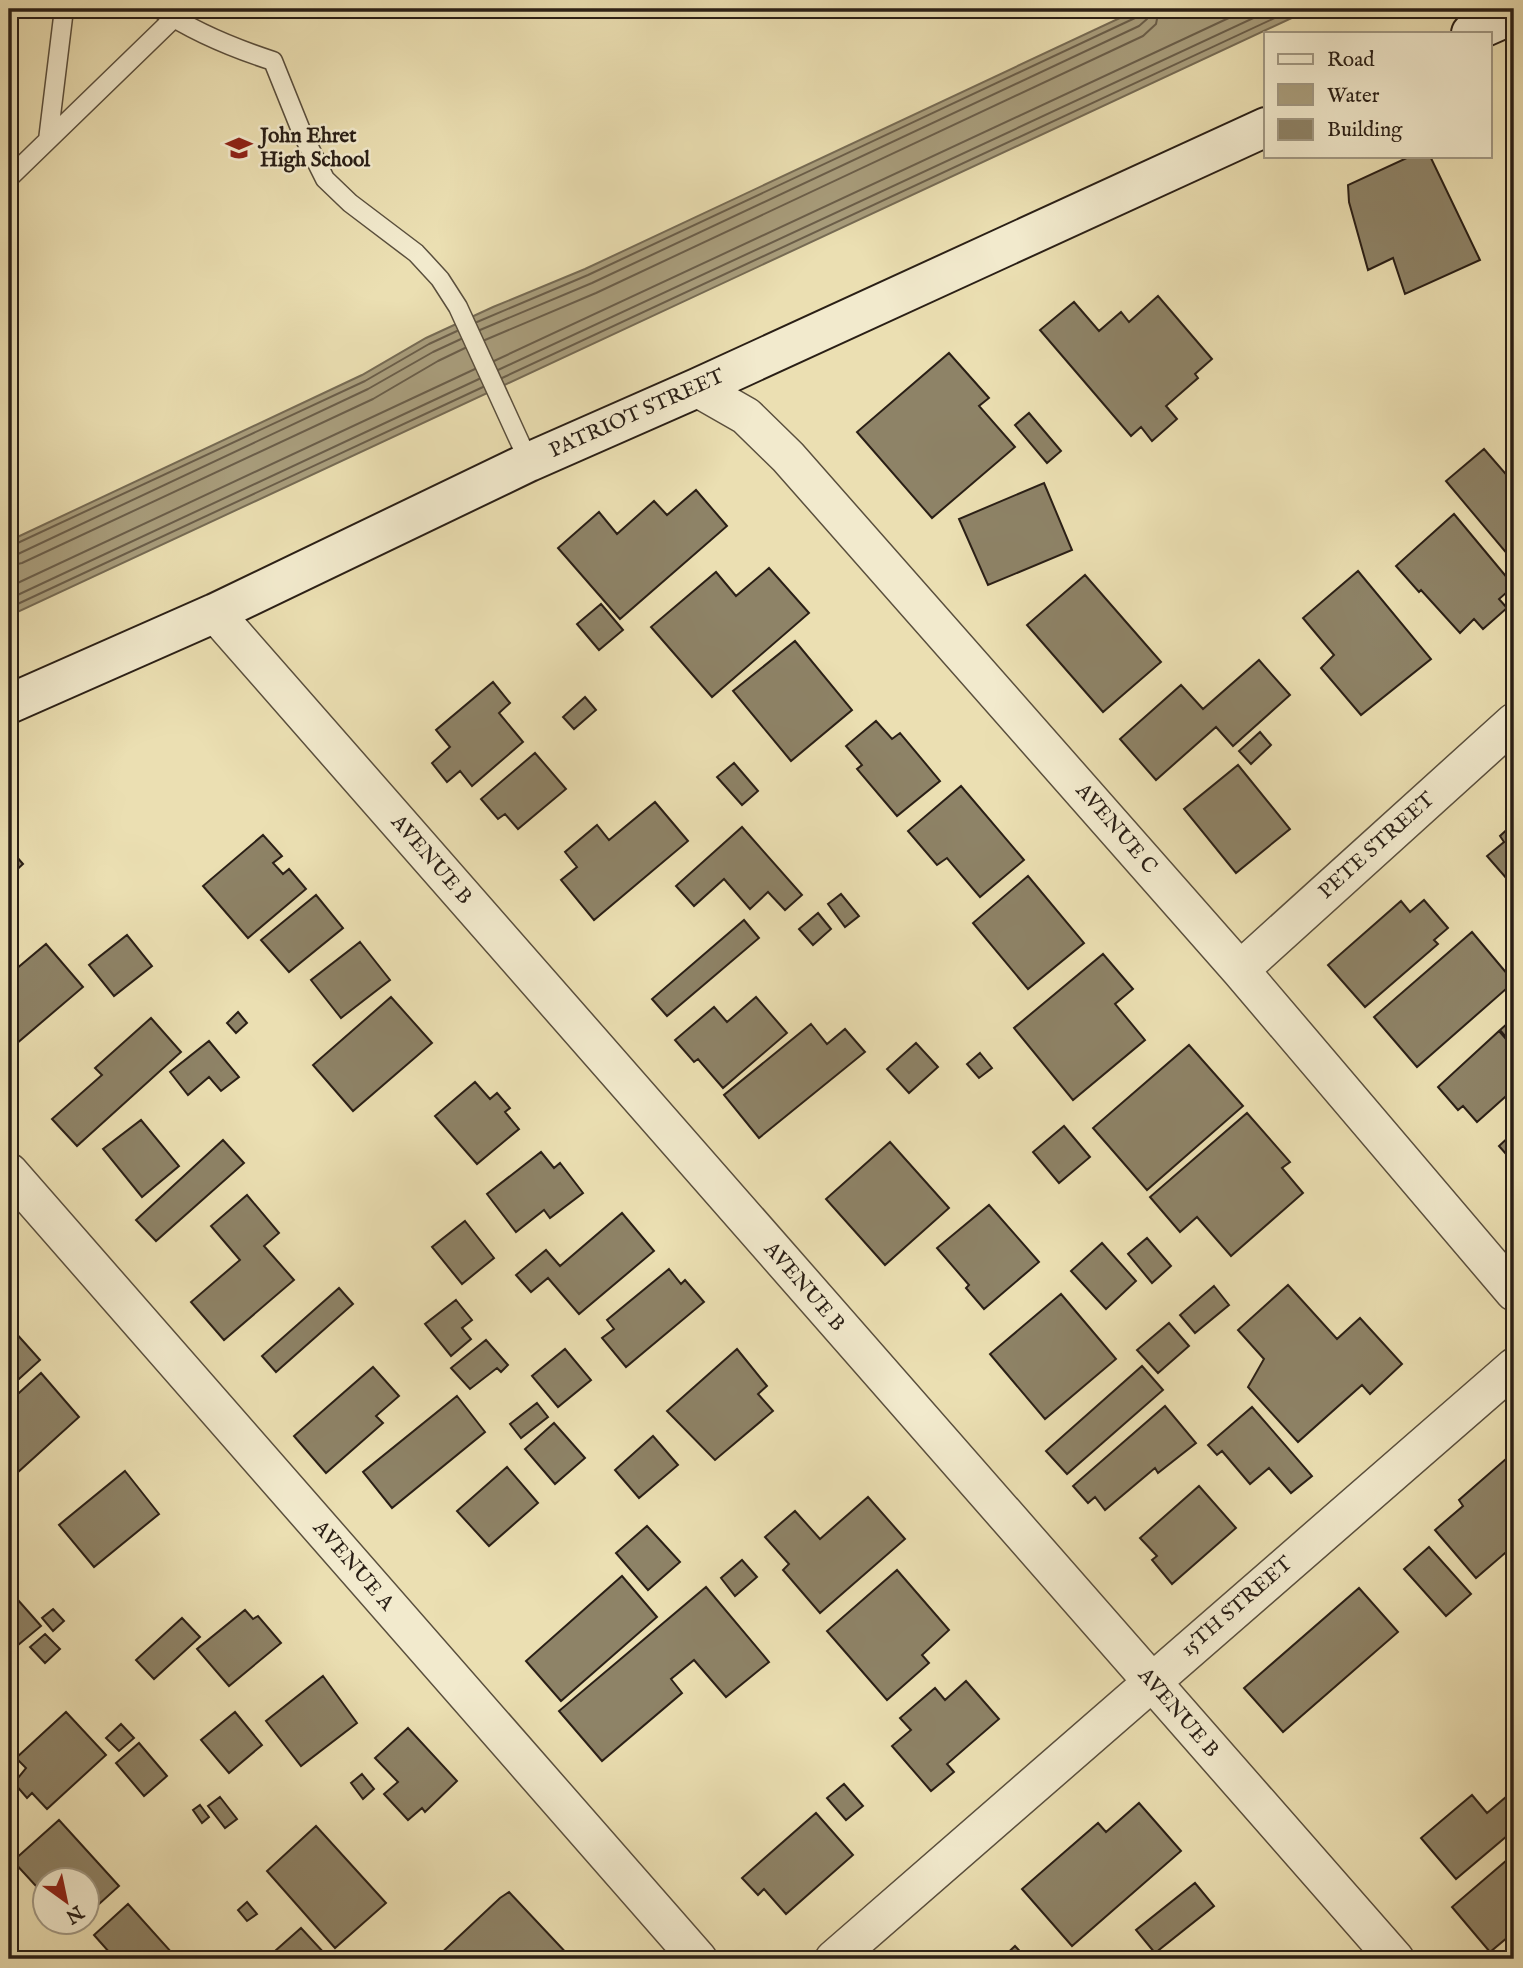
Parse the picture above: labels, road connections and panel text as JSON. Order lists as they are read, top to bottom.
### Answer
{
  "streets": {
    "main road": ["PATRIOT STREET"],
    "street": [
      "AVENUE C",
      "PETE STREET",
      "AVENUE B",
      "AVENUE A",
      "15TH STREET"
    ]
  },
  "crossings": [
    ["PATRIOT STREET", "AVENUE C"],
    ["PATRIOT STREET", "AVENUE B"],
    ["AVENUE C", "PETE STREET"],
    ["AVENUE B", "15TH STREET"]
  ],
  "places": {
    "school or university": ["John Ehret High School"]
  },
  "legend": ["Road", "Water", "Building"],
  "north": "bottom right"
}
